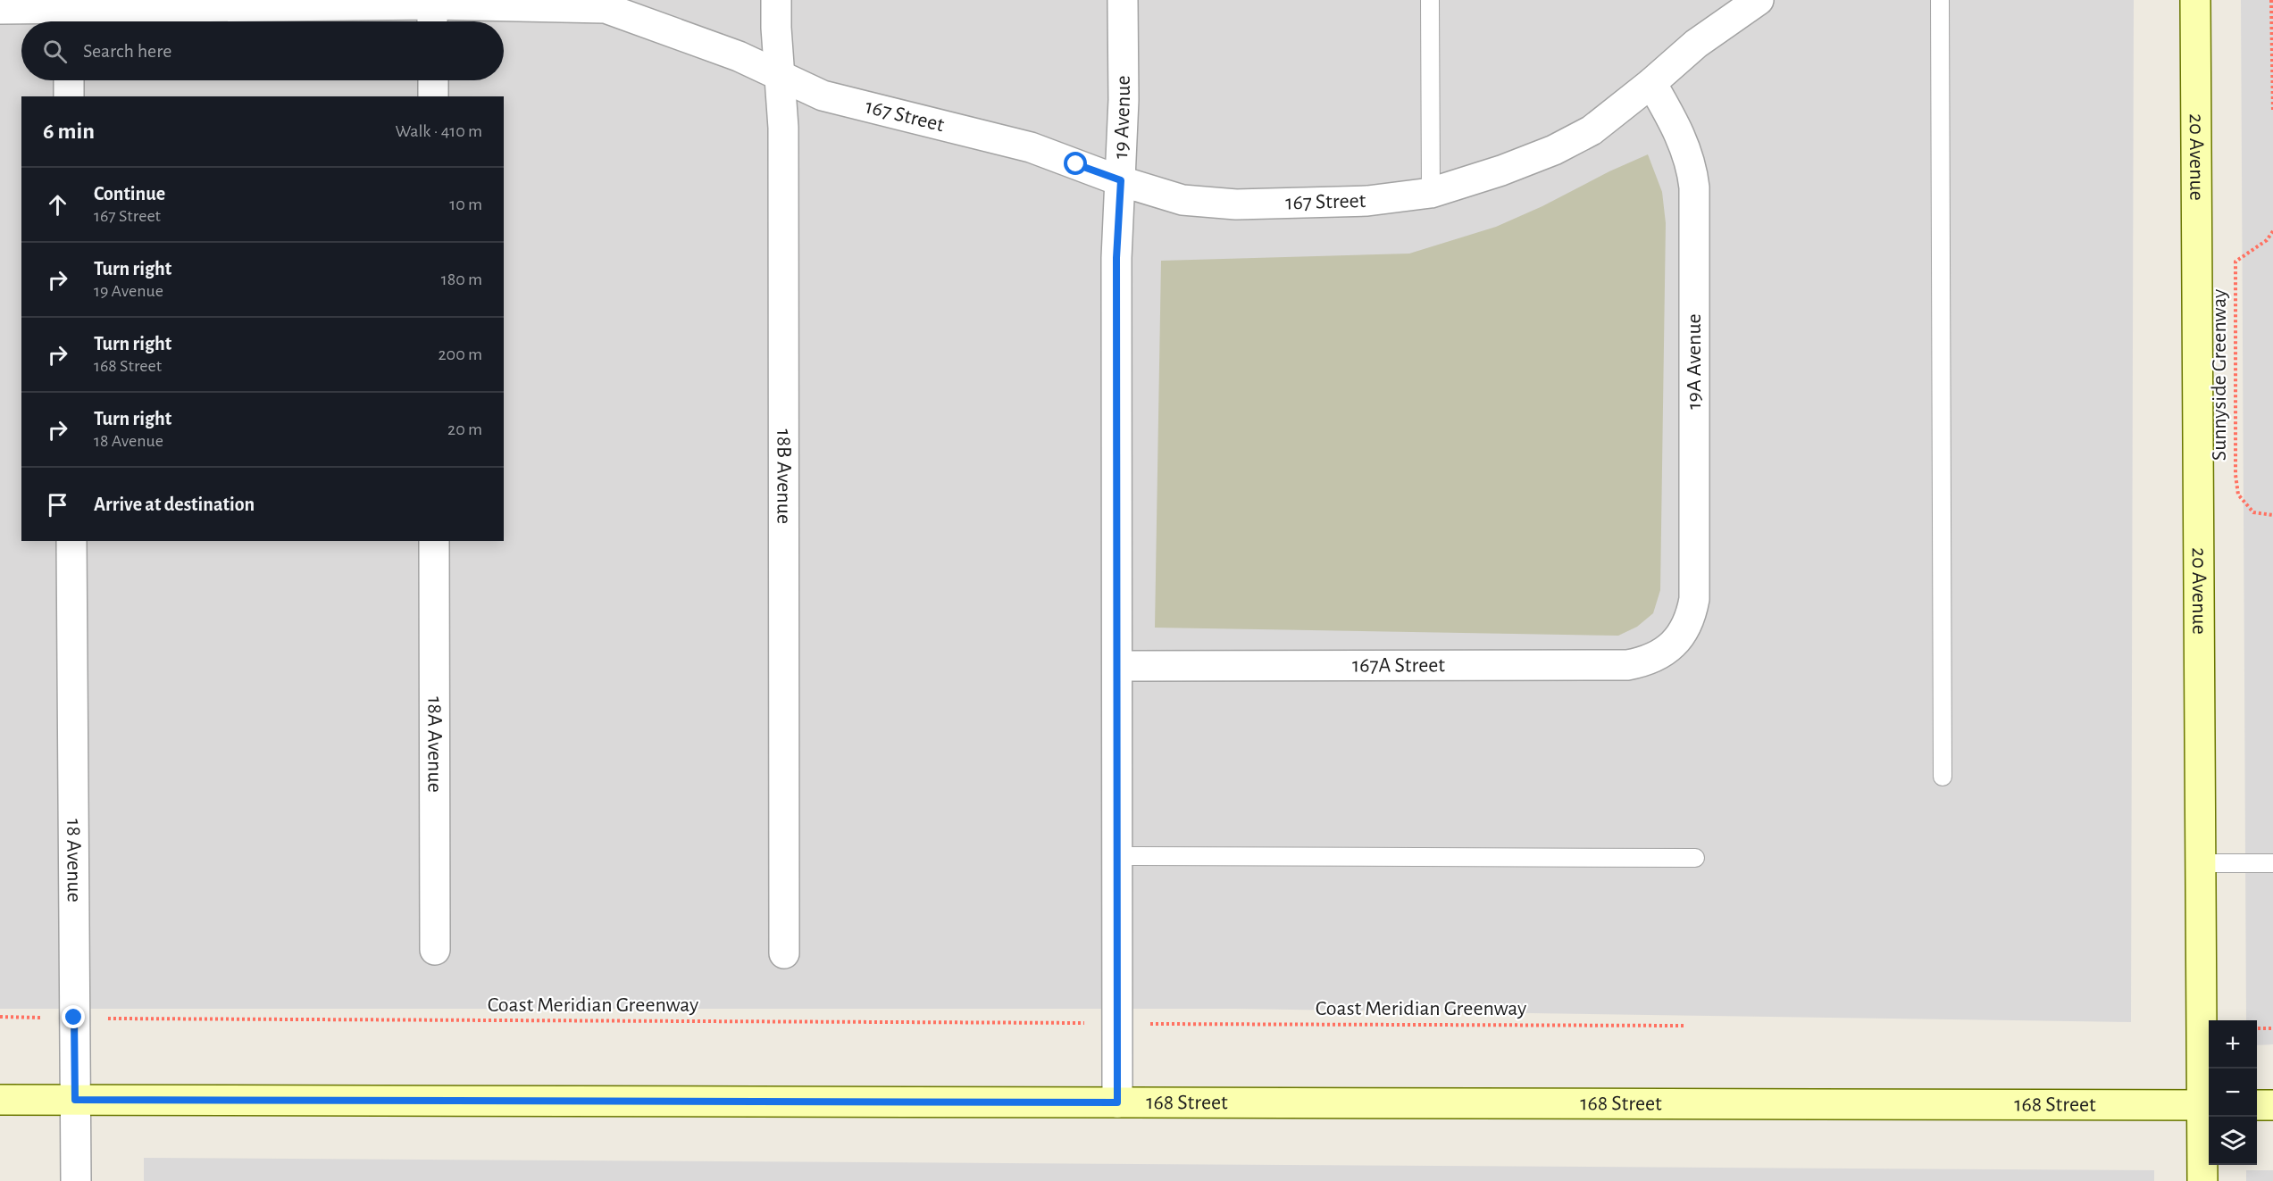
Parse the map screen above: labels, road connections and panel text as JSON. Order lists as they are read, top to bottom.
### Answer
{
  "streets": {
    "main road": ["20 Avenue", "168 Street"],
    "street": [
      "167 Street",
      "19 Avenue",
      "19A Avenue",
      "18B Avenue",
      "167A Street",
      "18A Avenue",
      "18 Avenue"
    ],
    "path": ["Sunnyside Greenway", "Coast Meridian Greenway"]
  },
  "crossings": [
    ["167 Street", "19 Avenue"],
    ["167 Street", "19A Avenue"],
    ["167 Street", "18B Avenue"],
    ["19 Avenue", "167A Street"],
    ["19 Avenue", "168 Street"],
    ["20 Avenue", "168 Street"],
    ["19A Avenue", "167A Street"],
    ["18 Avenue", "168 Street"]
  ],
  "page": {
    "search": "Search here",
    "heading": ["6 min", "Walk · 410 m"],
    "list": [
      ["Continue", "167 Street", "10 m"],
      ["Turn right", "19 Avenue", "180 m"],
      ["Turn right", "168 Street", "200 m"],
      ["Turn right", "18 Avenue", "20 m"],
      "Arrive at destination"
    ],
    "map_buttons": ["+", "−"]
  }
}
